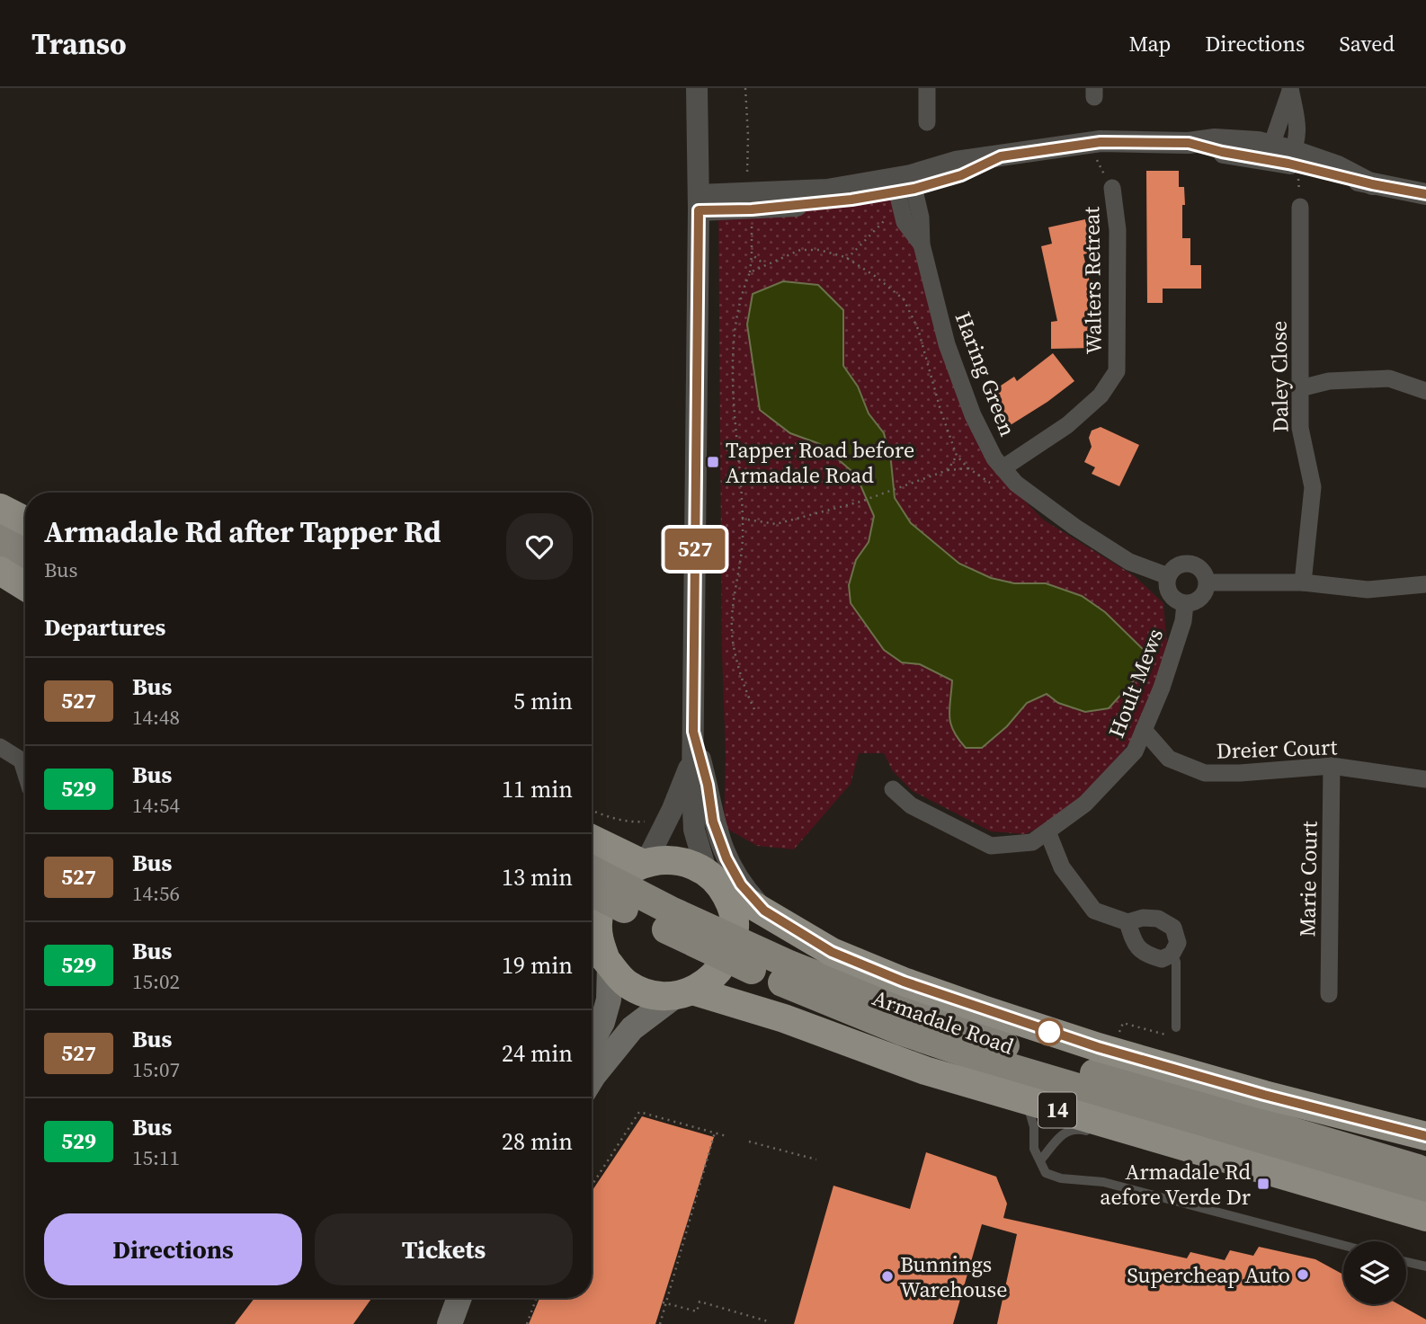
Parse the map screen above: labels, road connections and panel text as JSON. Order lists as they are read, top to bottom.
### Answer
{
  "streets": {
    "highway": ["Armadale Road", "14"],
    "street": [
      "Walters Retreat",
      "Haring Green",
      "Daley Close",
      "Hoult Mews",
      "Dreier Court",
      "Marie Court"
    ]
  },
  "crossings": [
    ["Walters Retreat", "Haring Green"],
    ["Haring Green", "Hoult Mews"],
    ["Hoult Mews", "Dreier Court"],
    ["Dreier Court", "Marie Court"],
    ["Armadale Road", "14"]
  ],
  "places": {
    "transit": ["Tapper Road before Armadale Road", "Armadale Rd aefore Verde Dr"],
    "other": ["Supercheap Auto", "Bunnings Warehouse"]
  },
  "lines": ["bus line 527"],
  "page": {
    "header": "Transo",
    "nav": ["Map", "Directions", "Saved"],
    "on_map": "527",
    "heading": [
      ["Armadale Rd after Tapper Rd", "Bus"],
      "Departures"
    ],
    "list": [
      {
        "mark": "527",
        "name": "Bus",
        "note": "14:48",
        "value": "5 min"
      },
      {
        "mark": "529",
        "name": "Bus",
        "note": "14:54",
        "value": "11 min"
      },
      {
        "mark": "527",
        "name": "Bus",
        "note": "14:56",
        "value": "13 min"
      },
      {
        "mark": "529",
        "name": "Bus",
        "note": "15:02",
        "value": "19 min"
      },
      {
        "mark": "527",
        "name": "Bus",
        "note": "15:07",
        "value": "24 min"
      },
      {
        "mark": "529",
        "name": "Bus",
        "note": "15:11",
        "value": "28 min"
      }
    ],
    "buttons": ["Directions", "Tickets"]
  }
}
